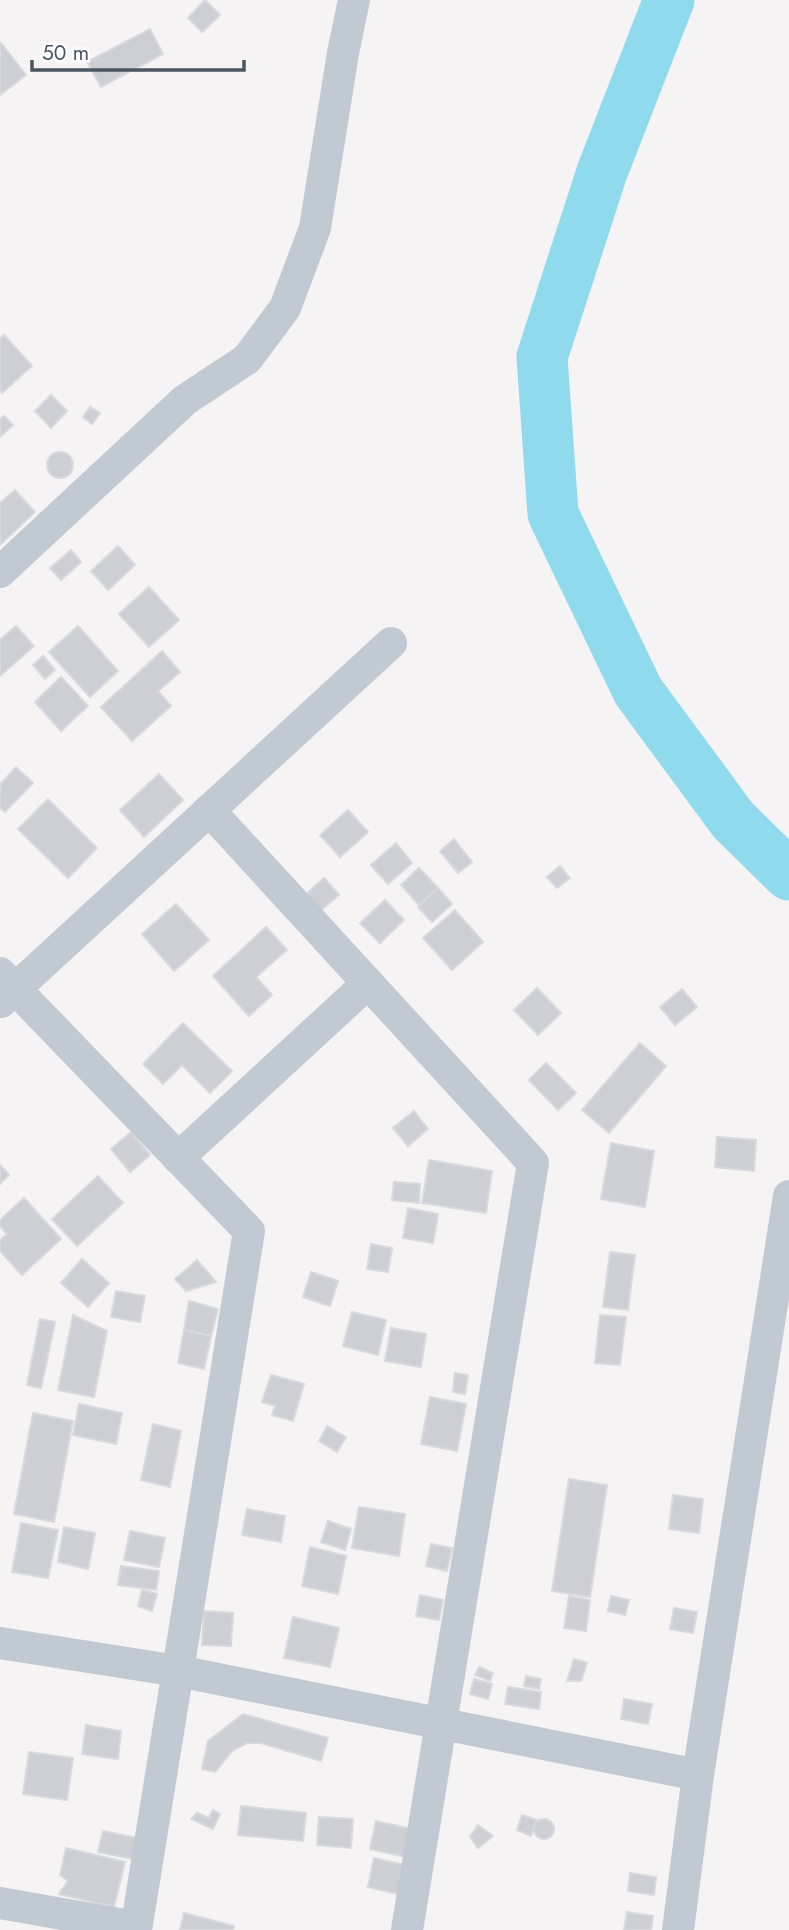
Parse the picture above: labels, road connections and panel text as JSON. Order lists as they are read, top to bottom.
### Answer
{
  "scale_bar": "50 m"
}
